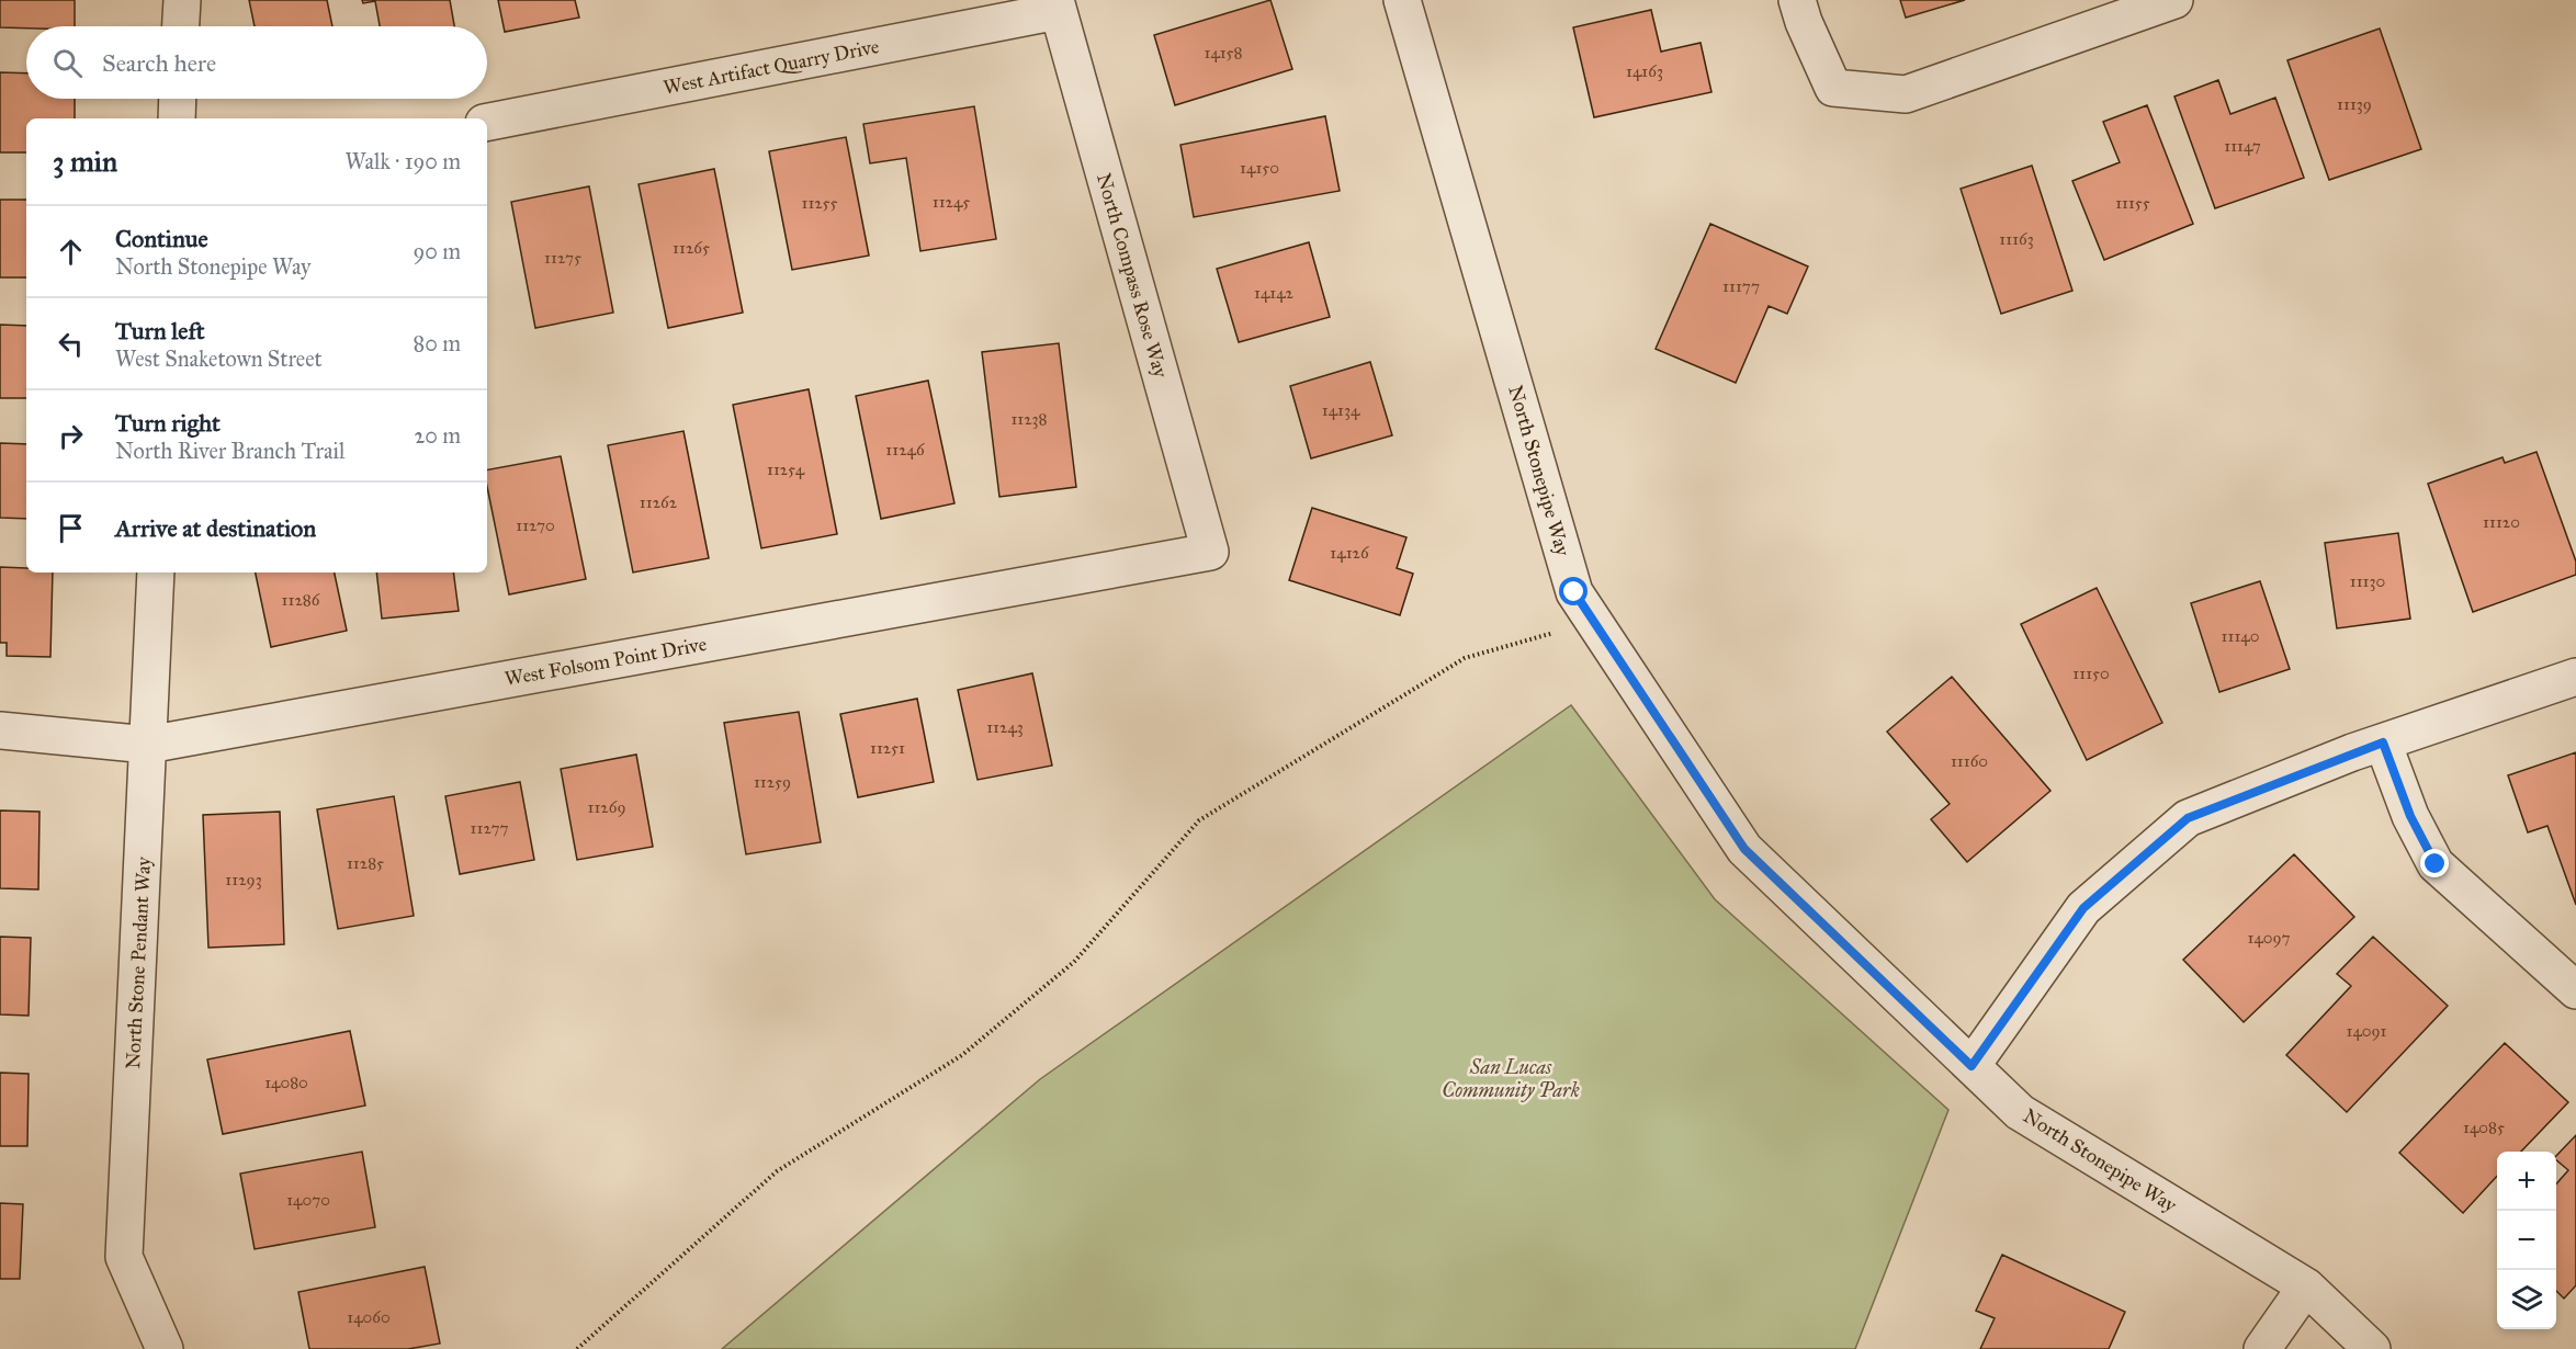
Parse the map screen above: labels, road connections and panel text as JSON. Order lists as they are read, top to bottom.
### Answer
{
  "streets": {
    "street": [
      "West Artifact Quarry Drive",
      "North Compass Rose Way",
      "North Stonepipe Way",
      "West Folsom Point Drive",
      "North Stone Pendant Way"
    ]
  },
  "crossings": [
    ["West Artifact Quarry Drive", "North Compass Rose Way"],
    ["North Compass Rose Way", "West Folsom Point Drive"],
    ["West Folsom Point Drive", "North Stone Pendant Way"]
  ],
  "parks": ["San Lucas Community Park"],
  "house_numbers": [
    "14158",
    "14163",
    "11139",
    "11147",
    "14150",
    "11245",
    "11255",
    "11155",
    "11163",
    "11265",
    "11275",
    "11177",
    "14142",
    "14134",
    "11238",
    "11246",
    "11254",
    "11262",
    "11120",
    "11270",
    "14126",
    "11130",
    "11286",
    "11140",
    "11150",
    "11243",
    "11251",
    "11160",
    "11259",
    "11269",
    "11277",
    "11285",
    "11293",
    "14097",
    "14091",
    "14080",
    "14085",
    "14070",
    "14060"
  ],
  "page": {
    "search": "Search here",
    "heading": ["3 min", "Walk · 190 m"],
    "list": [
      ["Continue", "North Stonepipe Way", "90 m"],
      ["Turn left", "West Snaketown Street", "80 m"],
      ["Turn right", "North River Branch Trail", "20 m"],
      "Arrive at destination"
    ],
    "map_buttons": ["+", "−"]
  }
}
